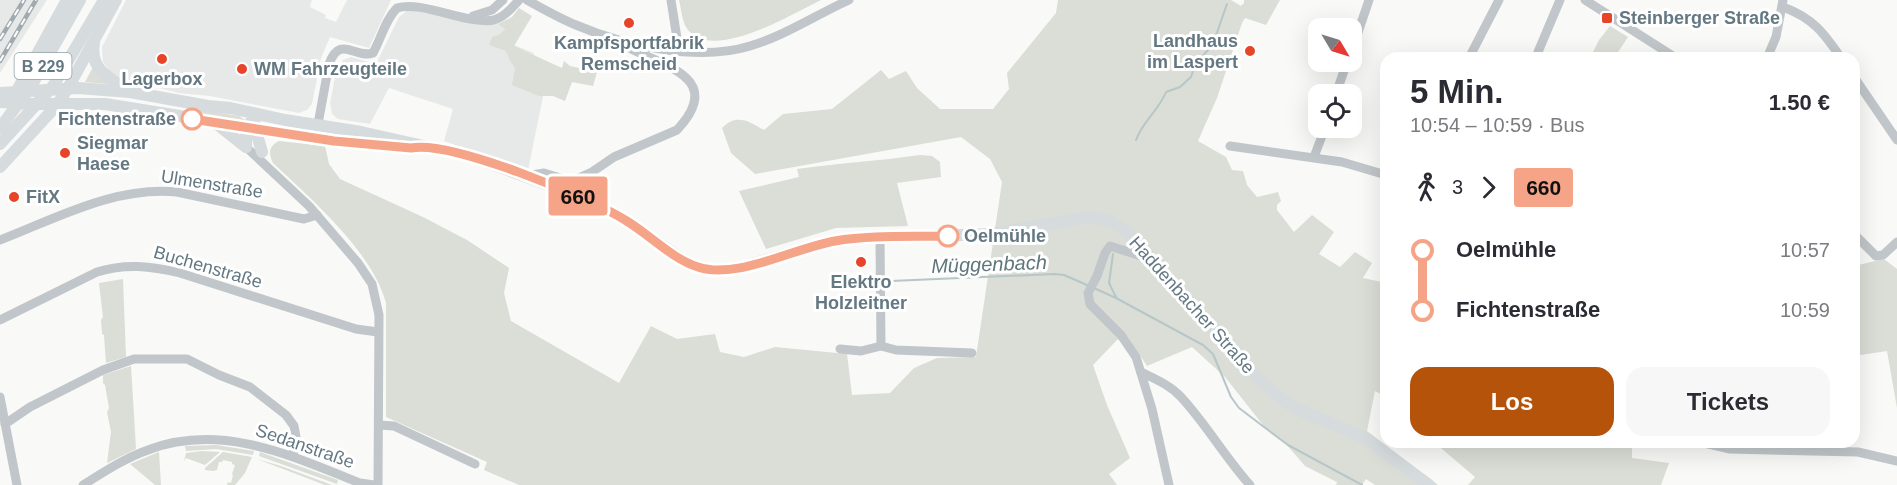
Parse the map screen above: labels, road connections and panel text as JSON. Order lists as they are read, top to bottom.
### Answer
{
  "streets": {
    "main road": ["B 229", "Haddenbacher Straße"],
    "street": ["Ulmenstraße", "Buchenstraße", "Sedanstraße"]
  },
  "crossings": [
    ["B 229", "Haddenbacher Straße"]
  ],
  "water": ["Müggenbach"],
  "places": {
    "transit": ["Steinberger Straße"],
    "other": [
      "Kampfsportfabrik Remscheid",
      "Landhaus im Laspert",
      "Lagerbox",
      "WM Fahrzeugteile",
      "Fichtenstraße",
      "Siegmar Haese",
      "FitX",
      "Oelmühle",
      "Elektro Holzleitner"
    ]
  },
  "lines": ["bus line 660"],
  "north": "bottom right",
  "page": {
    "on_map": "660",
    "heading": ["5 Min.", "10:54 – 10:59 · Bus", "1.50 €"],
    "legs": ["3", "660"],
    "list": [
      {
        "name": "Oelmühle",
        "value": "10:57"
      },
      {
        "name": "Fichtenstraße",
        "value": "10:59"
      }
    ],
    "buttons": ["Los", "Tickets"]
  }
}
